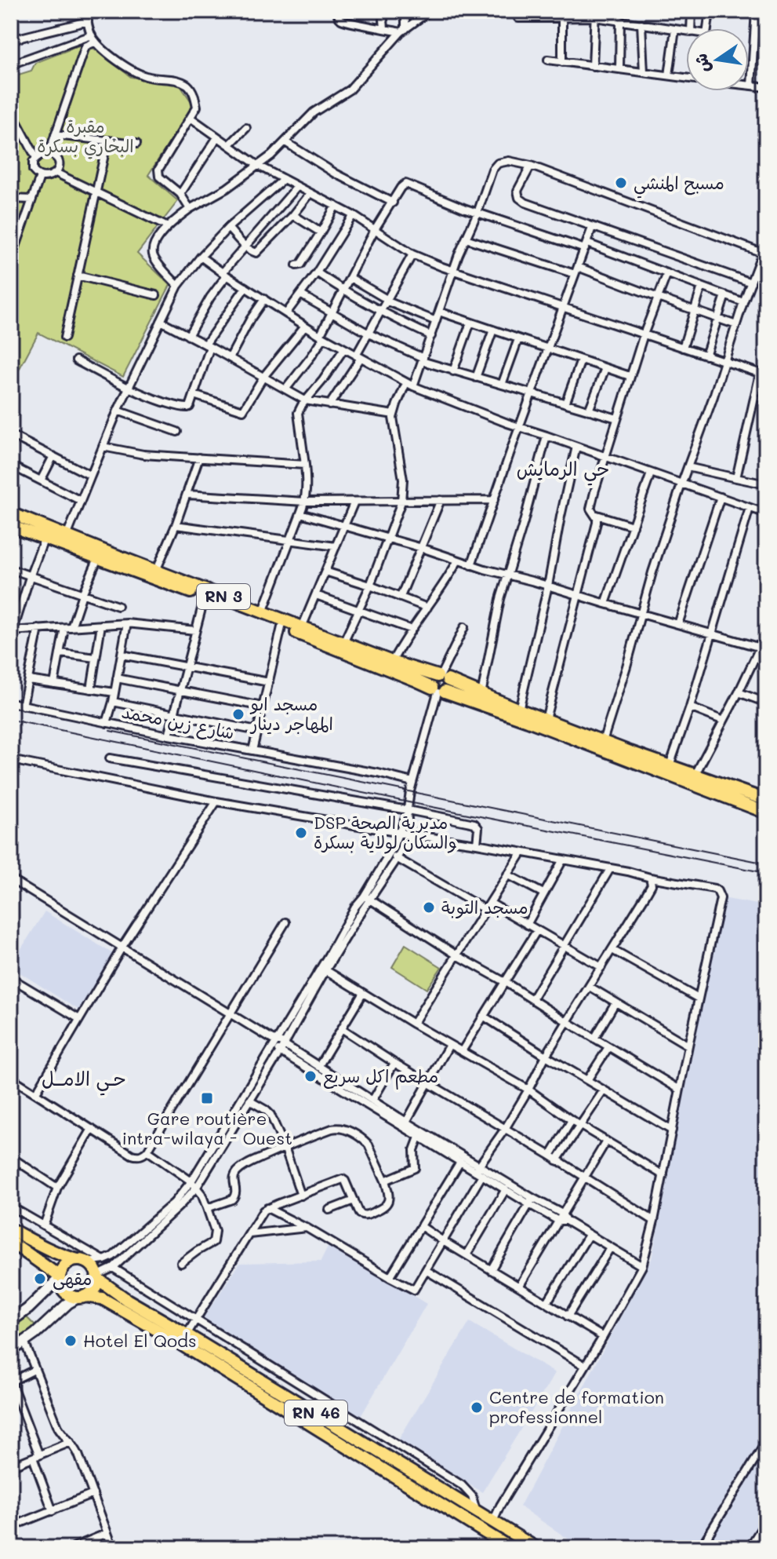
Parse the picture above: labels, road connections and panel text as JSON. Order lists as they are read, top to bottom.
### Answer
{
  "streets": {
    "main road": ["RN 3", "RN 46"],
    "street": ["شارع زين محمد"]
  },
  "crossings": [
    ["RN 3", "شارع زين محمد"]
  ],
  "districts": ["حي الرمايش", "حـي الامــل"],
  "parks": ["مقبرة البخاري بسكرة"],
  "places": {
    "other": [
      "مسبح المنشي",
      "مسجد ابو المهاجر دينار",
      "DSP مديرية الصحة والسكان لولاية بسكرة",
      "مسجد التوبة",
      "مطعم اكل سريع",
      "مقهى",
      "Hotel El Qods",
      "Centre de formation professionnel"
    ],
    "transit": ["Gare routière intra-wilaya - Ouest"]
  },
  "north": "left"
}
